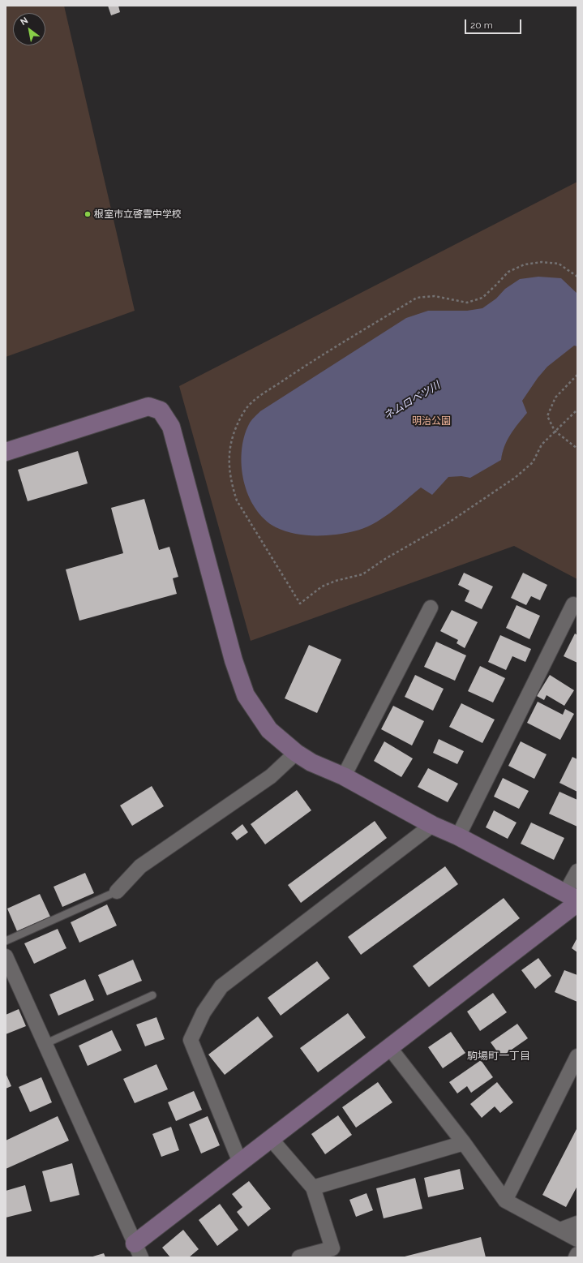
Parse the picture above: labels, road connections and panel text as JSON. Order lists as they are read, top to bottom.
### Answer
{
  "districts": ["駒場町一丁目"],
  "water": ["ネムロベツ川"],
  "parks": ["明治公園"],
  "places": ["根室市立啓雲中学校"],
  "scale_bar": "20 m",
  "north": "top left"
}
